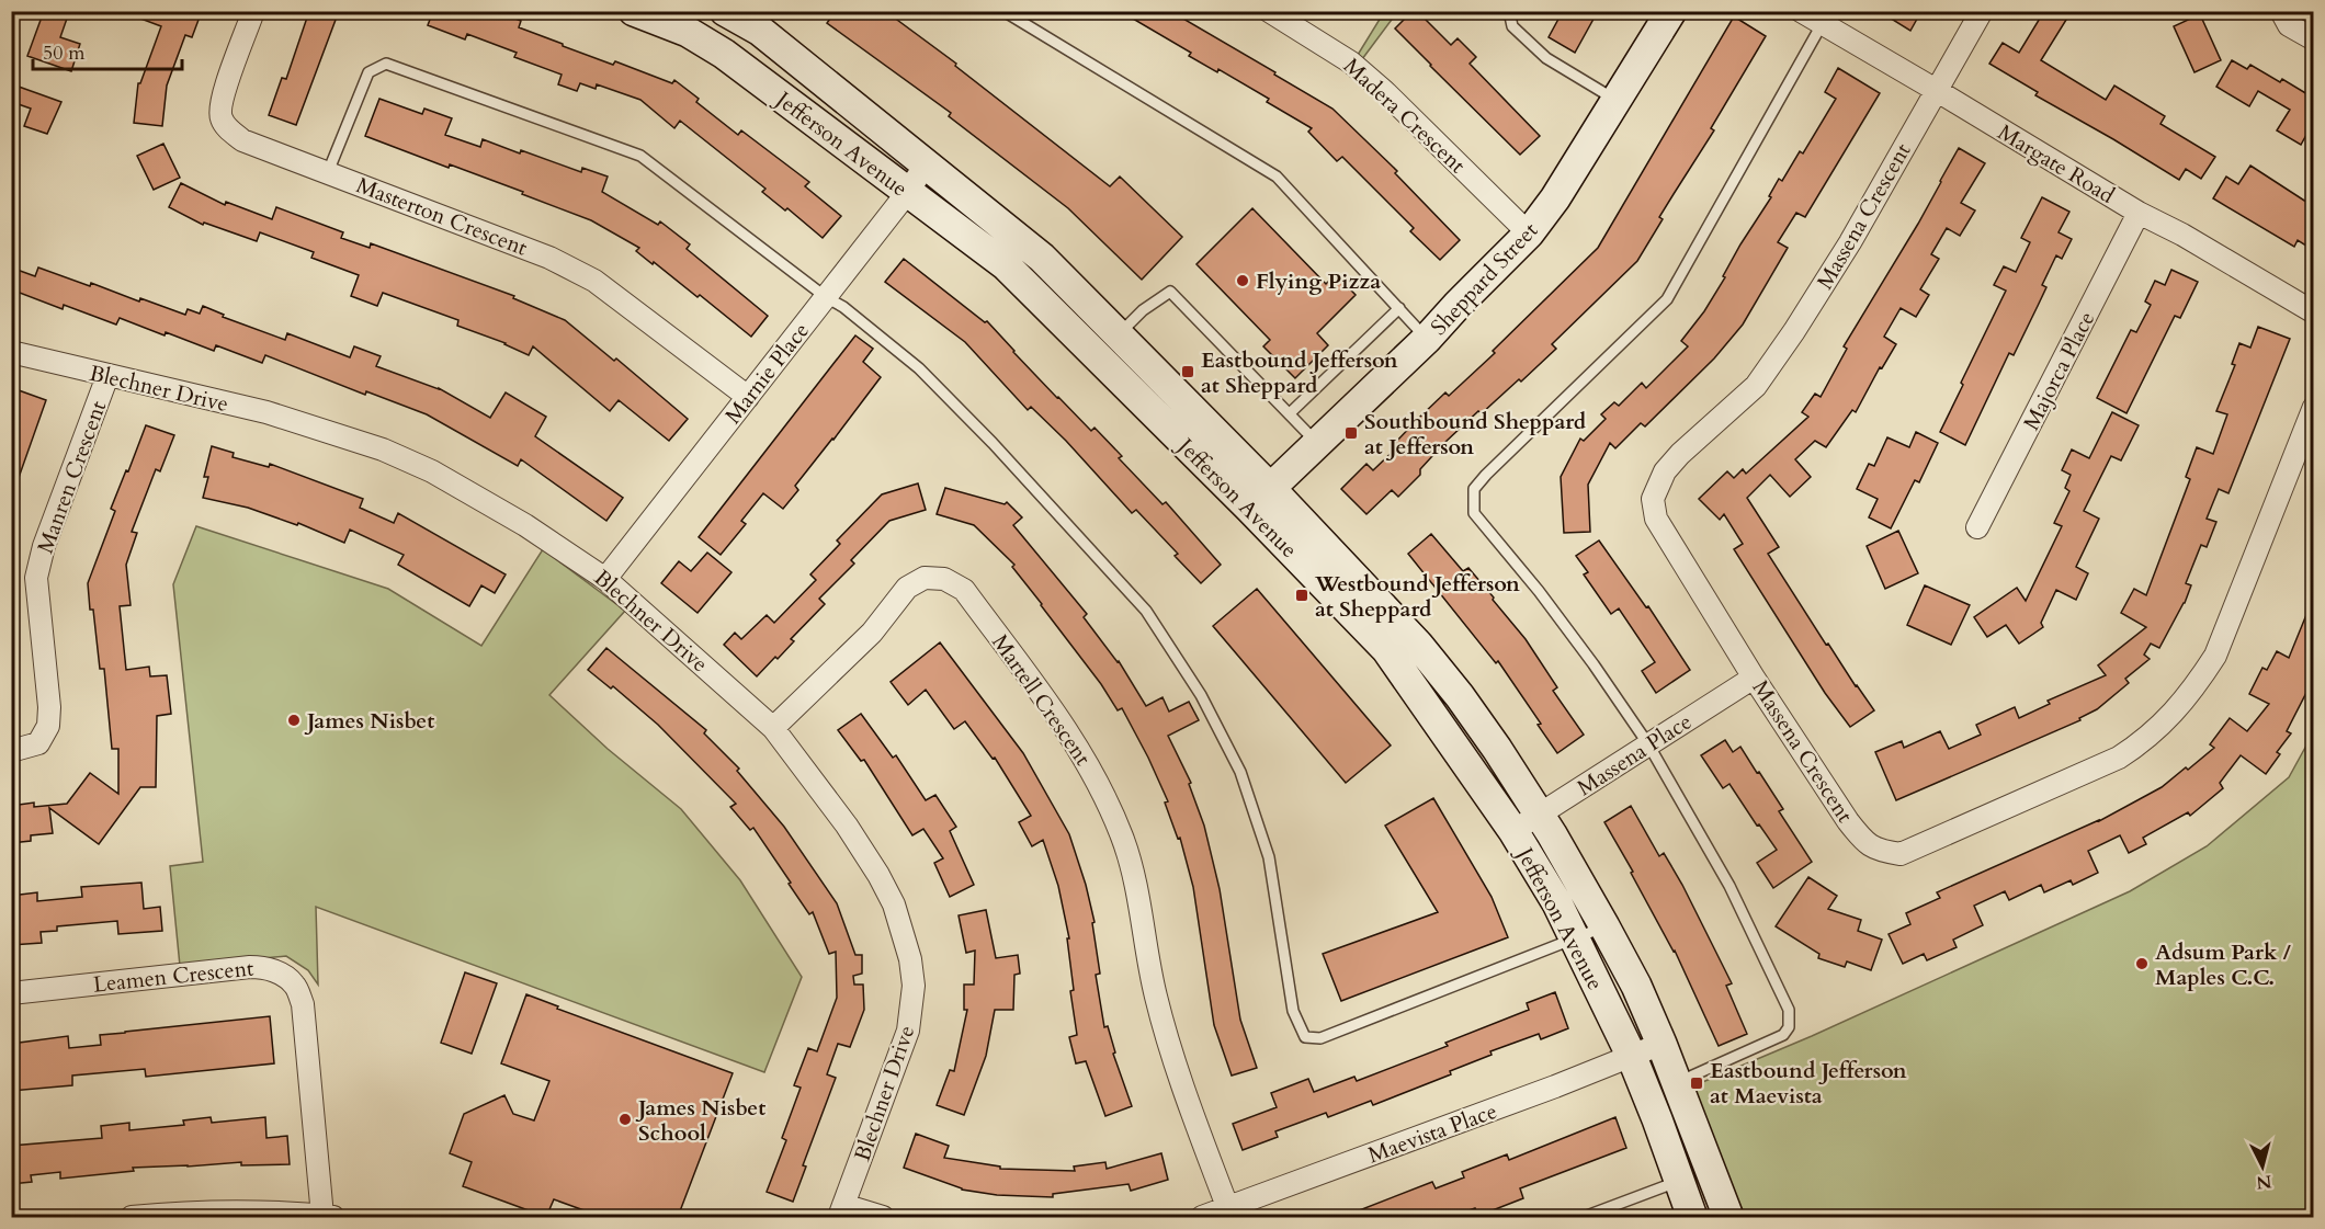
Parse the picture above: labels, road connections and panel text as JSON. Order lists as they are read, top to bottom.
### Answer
{
  "streets": {
    "street": [
      "Madera Crescent",
      "Jefferson Avenue",
      "Margate Road",
      "Masterton Crescent",
      "Massena Crescent",
      "Sheppard Street",
      "Majorca Place",
      "Marnie Place",
      "Blechner Drive",
      "Manren Crescent",
      "Martell Crescent",
      "Massena Place",
      "Leamen Crescent",
      "Maevista Place"
    ]
  },
  "crossings": [
    ["Madera Crescent", "Sheppard Street"],
    ["Jefferson Avenue", "Sheppard Street"],
    ["Jefferson Avenue", "Marnie Place"],
    ["Jefferson Avenue", "Massena Place"],
    ["Jefferson Avenue", "Maevista Place"],
    ["Margate Road", "Massena Crescent"],
    ["Margate Road", "Majorca Place"],
    ["Masterton Crescent", "Marnie Place"],
    ["Massena Crescent", "Massena Place"],
    ["Marnie Place", "Blechner Drive"],
    ["Blechner Drive", "Manren Crescent"],
    ["Blechner Drive", "Martell Crescent"],
    ["Martell Crescent", "Maevista Place"]
  ],
  "places": {
    "other": [
      "Flying Pizza",
      "James Nisbet",
      "Adsum Park / Maples C.C.",
      "James Nisbet School"
    ],
    "transit": [
      "Eastbound Jefferson at Sheppard",
      "Southbound Sheppard at Jefferson",
      "Westbound Jefferson at Sheppard",
      "Eastbound Jefferson at Maevista"
    ]
  },
  "scale_bar": "50 m",
  "north": "bottom"
}
